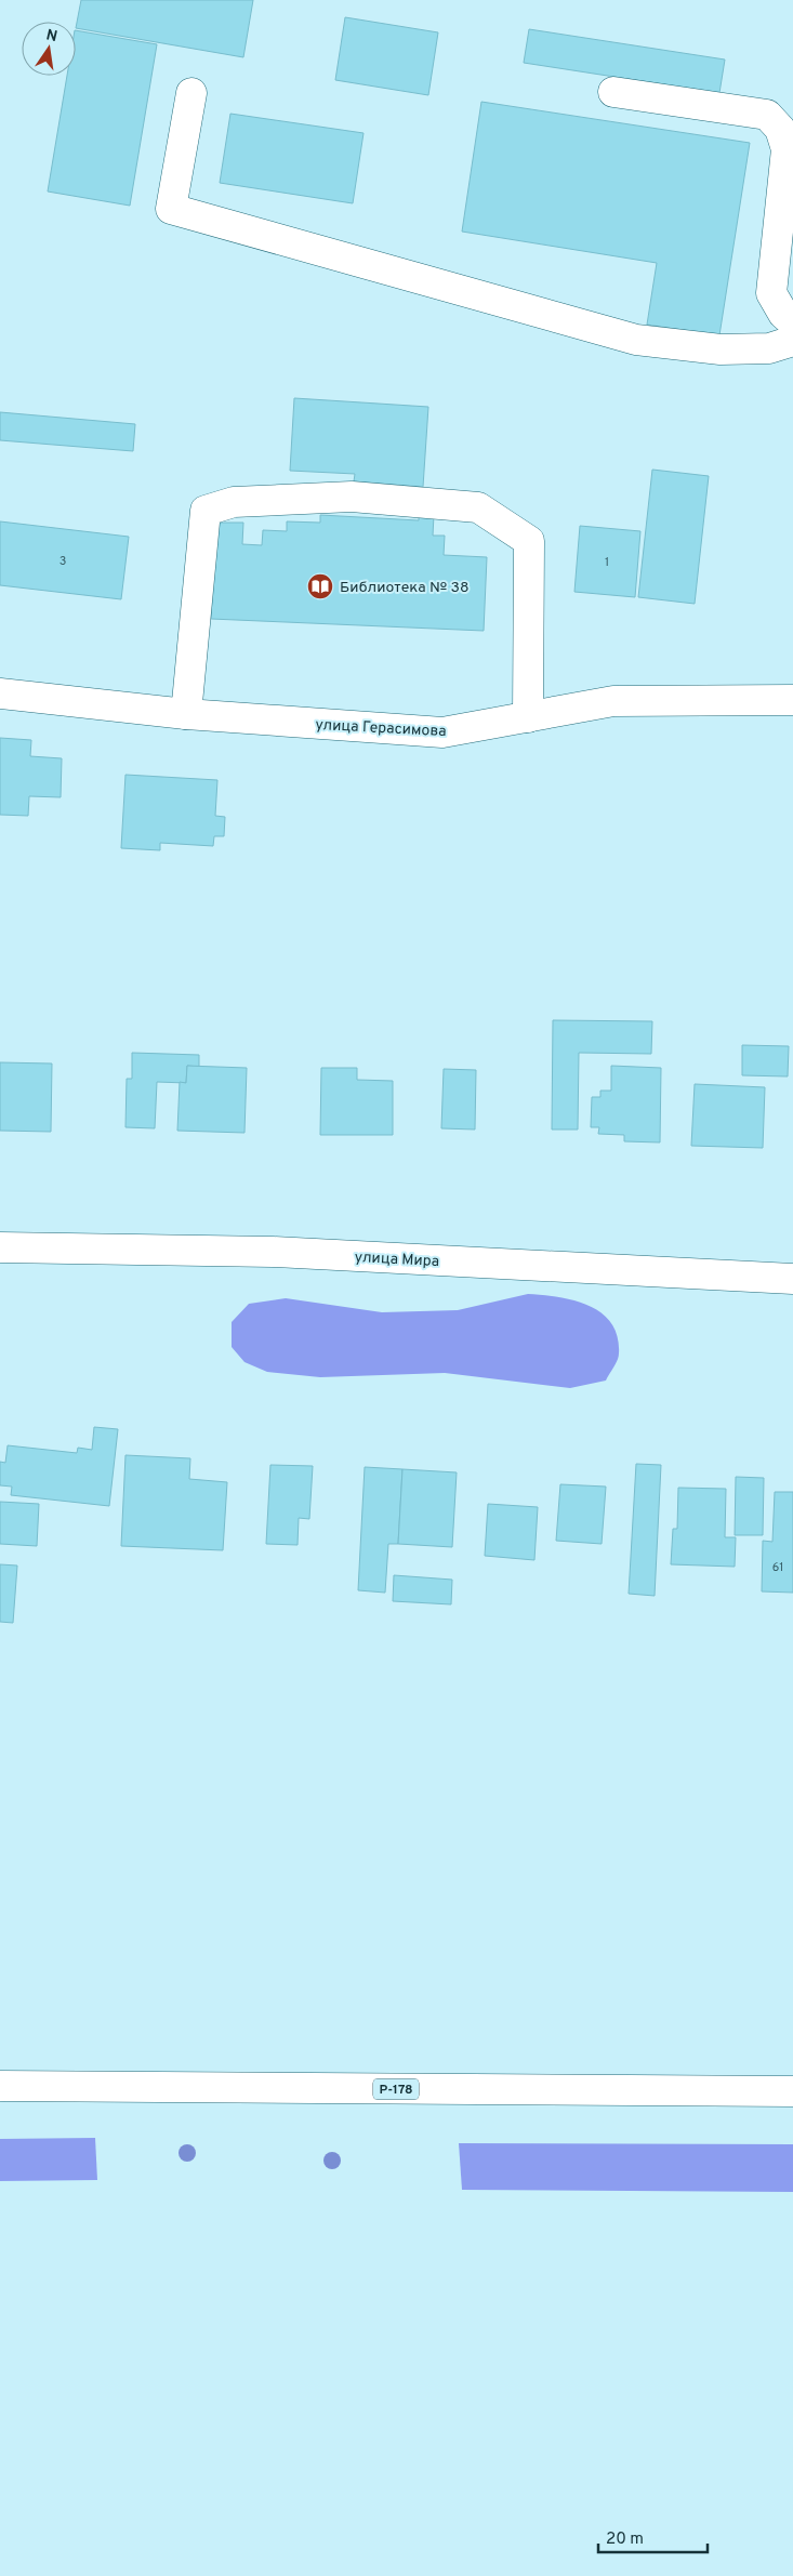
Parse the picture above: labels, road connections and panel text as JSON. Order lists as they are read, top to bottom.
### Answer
{
  "streets": {
    "main road": ["улица Герасимова", "улица Мира", "Р-178"]
  },
  "places": {
    "library": ["Библиотека № 38"]
  },
  "house_numbers": ["3", "1", "61"],
  "scale_bar": "20 m",
  "north": "top"
}
